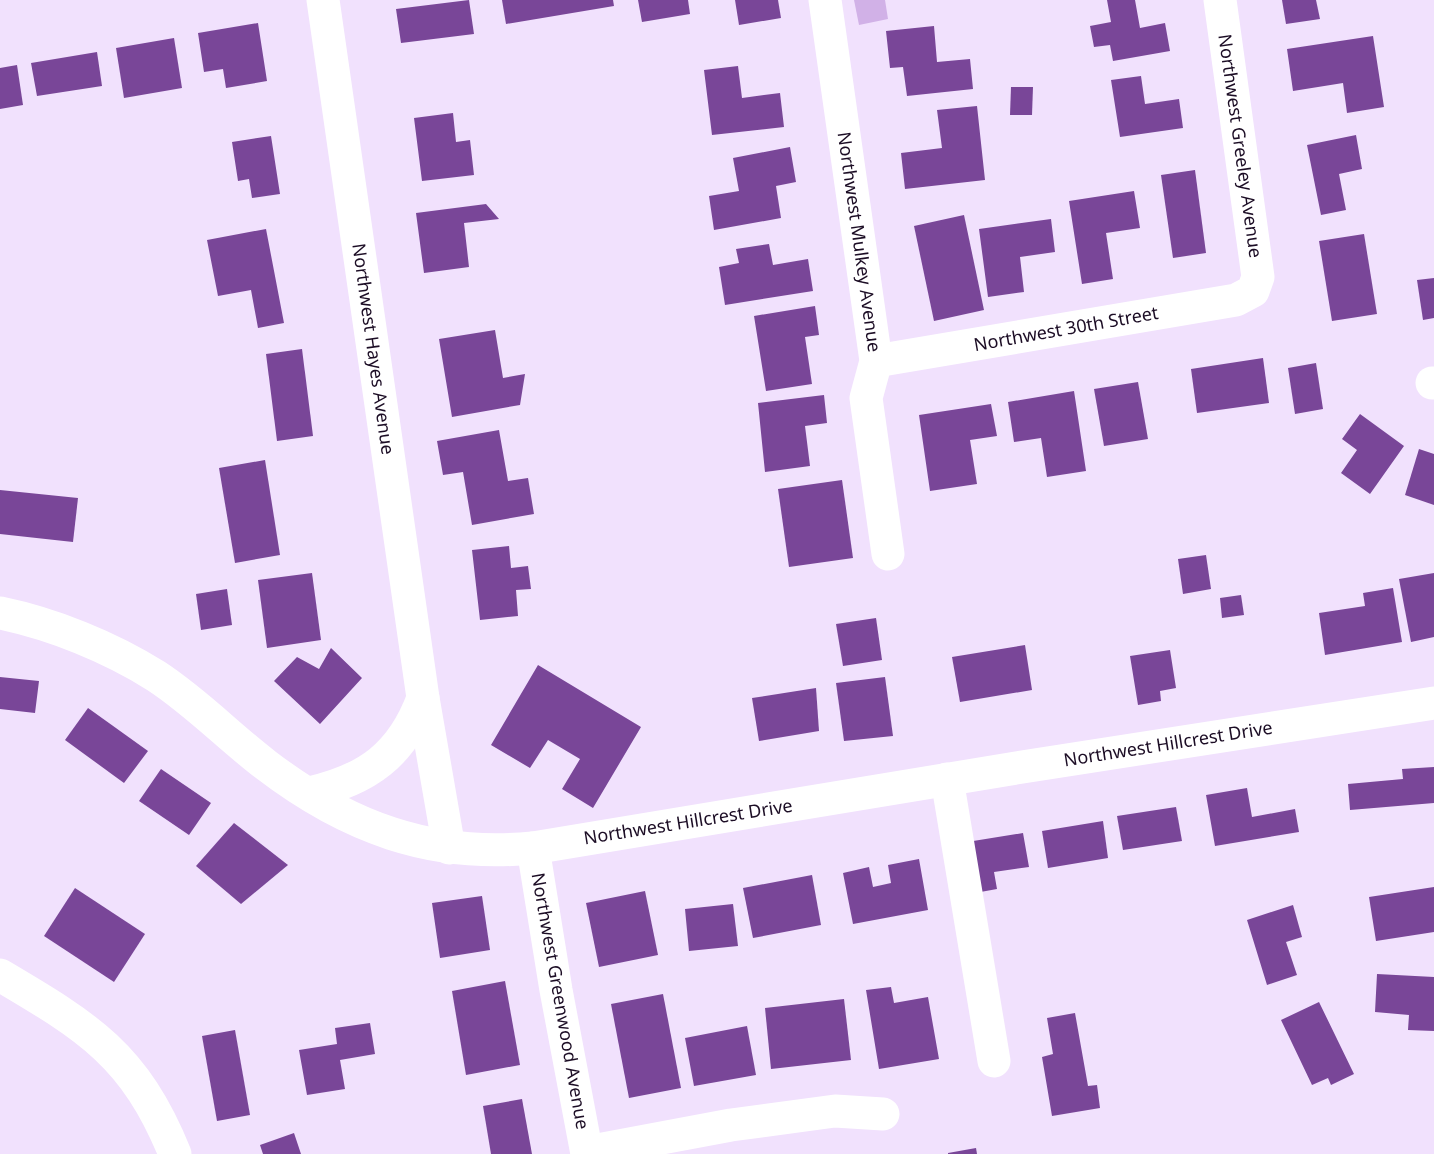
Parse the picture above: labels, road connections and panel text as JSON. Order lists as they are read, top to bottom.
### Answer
{
  "streets": {
    "street": [
      "Northwest Greeley Avenue",
      "Northwest Mulkey Avenue",
      "Northwest 30th Street",
      "Northwest Hayes Avenue",
      "Northwest Hillcrest Drive",
      "Northwest Greenwood Avenue"
    ]
  },
  "crossings": [
    ["Northwest Greeley Avenue", "Northwest 30th Street"],
    ["Northwest Mulkey Avenue", "Northwest 30th Street"],
    ["Northwest Hayes Avenue", "Northwest Hillcrest Drive"],
    ["Northwest Hillcrest Drive", "Northwest Greenwood Avenue"]
  ]
}
